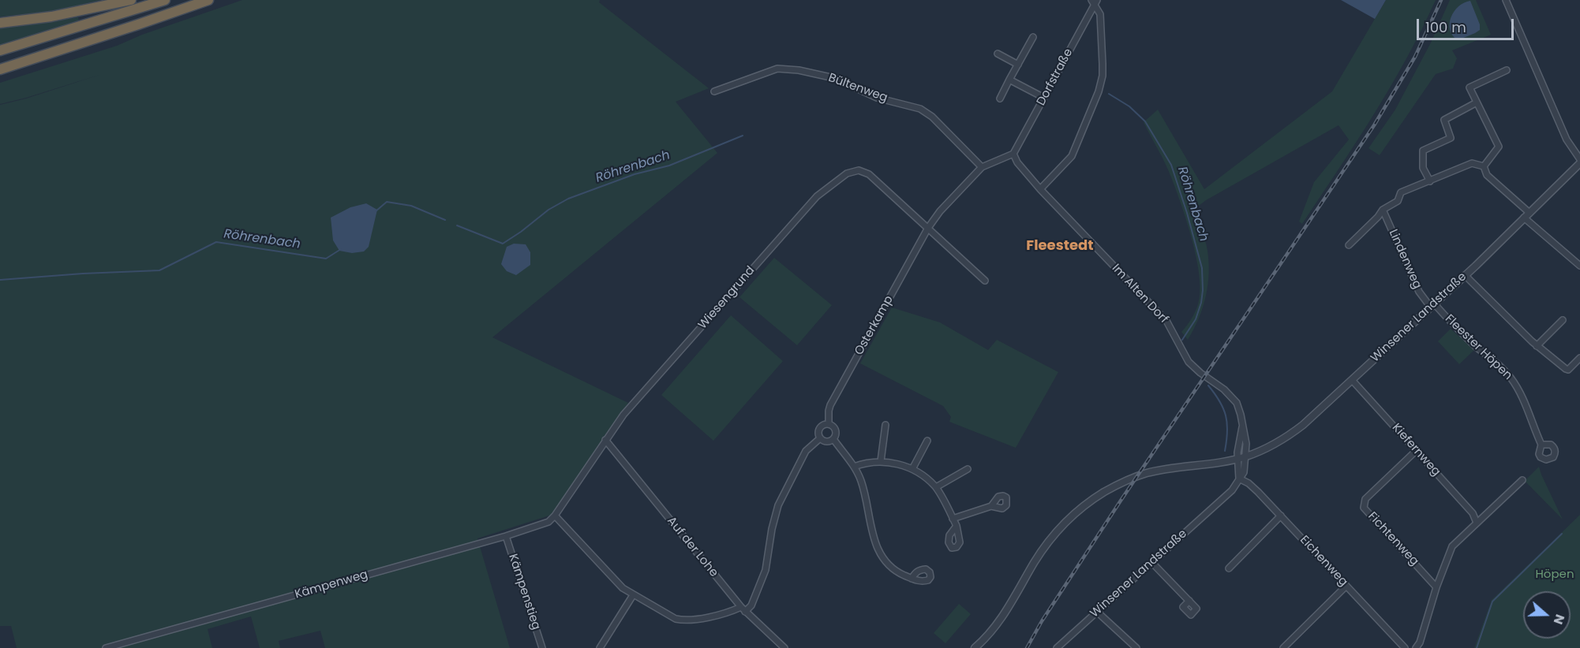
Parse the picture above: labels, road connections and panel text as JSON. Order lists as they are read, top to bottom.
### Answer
{
  "streets": {
    "street": [
      "Dorfstraße",
      "Bültenweg",
      "Lindenweg",
      "Im Alten Dorf",
      "Wiesengrund",
      "Winsener Landstraße",
      "Osterkamp",
      "Fleester Höpen",
      "Kiefernweg",
      "Fichtenweg",
      "Auf der Lohe",
      "Eichenweg",
      "Kämpenweg",
      "Kämpenstieg"
    ]
  },
  "crossings": [
    ["Dorfstraße", "Im Alten Dorf"],
    ["Dorfstraße", "Osterkamp"],
    ["Bültenweg", "Osterkamp"],
    ["Lindenweg", "Winsener Landstraße"],
    ["Lindenweg", "Fleester Höpen"],
    ["Im Alten Dorf", "Winsener Landstraße"],
    ["Im Alten Dorf", "Osterkamp"],
    ["Wiesengrund", "Osterkamp"],
    ["Wiesengrund", "Auf der Lohe"],
    ["Wiesengrund", "Kämpenweg"],
    ["Winsener Landstraße", "Fleester Höpen"],
    ["Winsener Landstraße", "Kiefernweg"],
    ["Winsener Landstraße", "Eichenweg"],
    ["Osterkamp", "Auf der Lohe"],
    ["Kiefernweg", "Fichtenweg"],
    ["Kämpenweg", "Kämpenstieg"]
  ],
  "districts": ["Fleestedt"],
  "water": ["Röhrenbach"],
  "parks": ["Höpen"],
  "scale_bar": "100 m",
  "north": "right"
}
